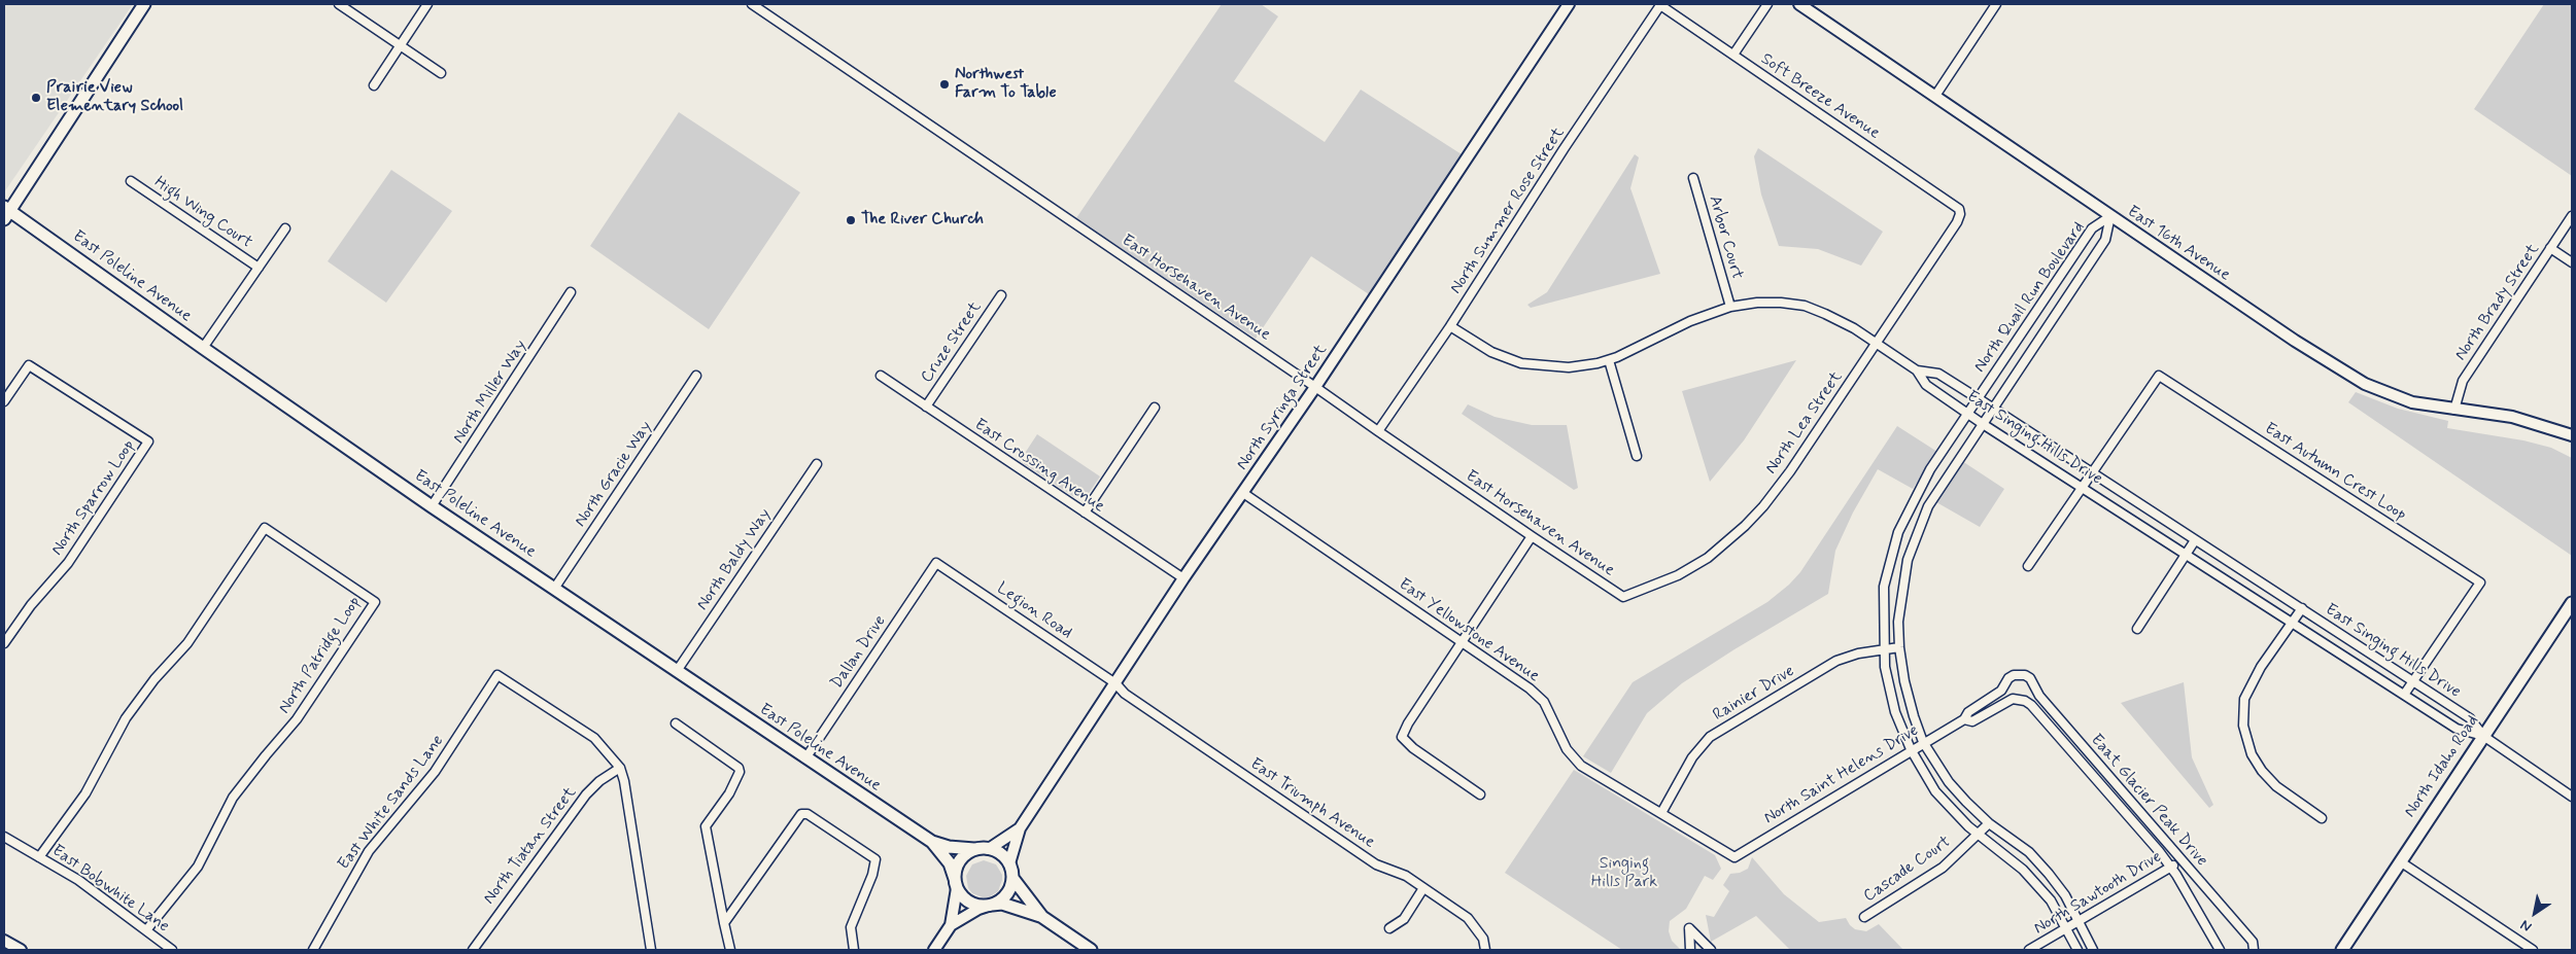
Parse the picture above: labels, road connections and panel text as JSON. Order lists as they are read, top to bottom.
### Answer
{
  "streets": {
    "main road": ["East Poleline Avenue", "North Idaho Road"],
    "street": [
      "Soft Breeze Avenue",
      "North Summer Rose Street",
      "High Wing Court",
      "Arbor Court",
      "East 16th Avenue",
      "East Horsehaven Avenue",
      "North Quail Run Boulevard",
      "North Brady Street",
      "Cruze Street",
      "North Miller Way",
      "North Syringa Street",
      "North Lea Street",
      "East Singing Hills Drive",
      "East Crossing Avenue",
      "East Autumn Crest Loop",
      "North Gracie Way",
      "North Sparrow Loop",
      "North Baldy Way",
      "Legion Road",
      "East Yellowstone Avenue",
      "Dallan Drive",
      "North Patridge Loop",
      "Rainier Drive",
      "North Saint Helens Drive",
      "Eaat Glacier Peak Drive",
      "East White Sands Lane",
      "East Triumph Avenue",
      "North Tiatan Street",
      "Cascade Court",
      "East Bobwhite Lane",
      "North Sawtooth Drive"
    ]
  },
  "crossings": [
    ["Soft Breeze Avenue", "North Summer Rose Street"],
    ["Soft Breeze Avenue", "North Lea Street"],
    ["North Summer Rose Street", "East Horsehaven Avenue"],
    ["North Summer Rose Street", "East Singing Hills Drive"],
    ["Arbor Court", "East Singing Hills Drive"],
    ["East 16th Avenue", "North Quail Run Boulevard"],
    ["East 16th Avenue", "North Brady Street"],
    ["East Poleline Avenue", "North Miller Way"],
    ["East Poleline Avenue", "North Syringa Street"],
    ["East Poleline Avenue", "North Gracie Way"],
    ["East Poleline Avenue", "North Baldy Way"],
    ["East Poleline Avenue", "Dallan Drive"],
    ["East Horsehaven Avenue", "North Syringa Street"],
    ["East Horsehaven Avenue", "North Lea Street"],
    ["North Quail Run Boulevard", "East Singing Hills Drive"],
    ["North Quail Run Boulevard", "Rainier Drive"],
    ["North Quail Run Boulevard", "North Saint Helens Drive"],
    ["North Quail Run Boulevard", "Cascade Court"],
    ["North Quail Run Boulevard", "North Sawtooth Drive"],
    ["Cruze Street", "East Crossing Avenue"],
    ["North Syringa Street", "East Crossing Avenue"],
    ["North Syringa Street", "Legion Road"],
    ["North Syringa Street", "East Yellowstone Avenue"],
    ["North Syringa Street", "East Triumph Avenue"],
    ["North Lea Street", "East Singing Hills Drive"],
    ["East Singing Hills Drive", "East Autumn Crest Loop"],
    ["East Singing Hills Drive", "North Idaho Road"],
    ["Legion Road", "Dallan Drive"],
    ["Legion Road", "East Triumph Avenue"],
    ["East Yellowstone Avenue", "Rainier Drive"],
    ["East Yellowstone Avenue", "North Saint Helens Drive"],
    ["North Patridge Loop", "East Bobwhite Lane"],
    ["North Saint Helens Drive", "Eaat Glacier Peak Drive"],
    ["Eaat Glacier Peak Drive", "North Sawtooth Drive"],
    ["East White Sands Lane", "North Tiatan Street"]
  ],
  "parks": ["Singing Hills Park"],
  "places": ["Northwest Farm To Table", "Prairie View Elementary School", "The River Church"],
  "north": "bottom left"
}
